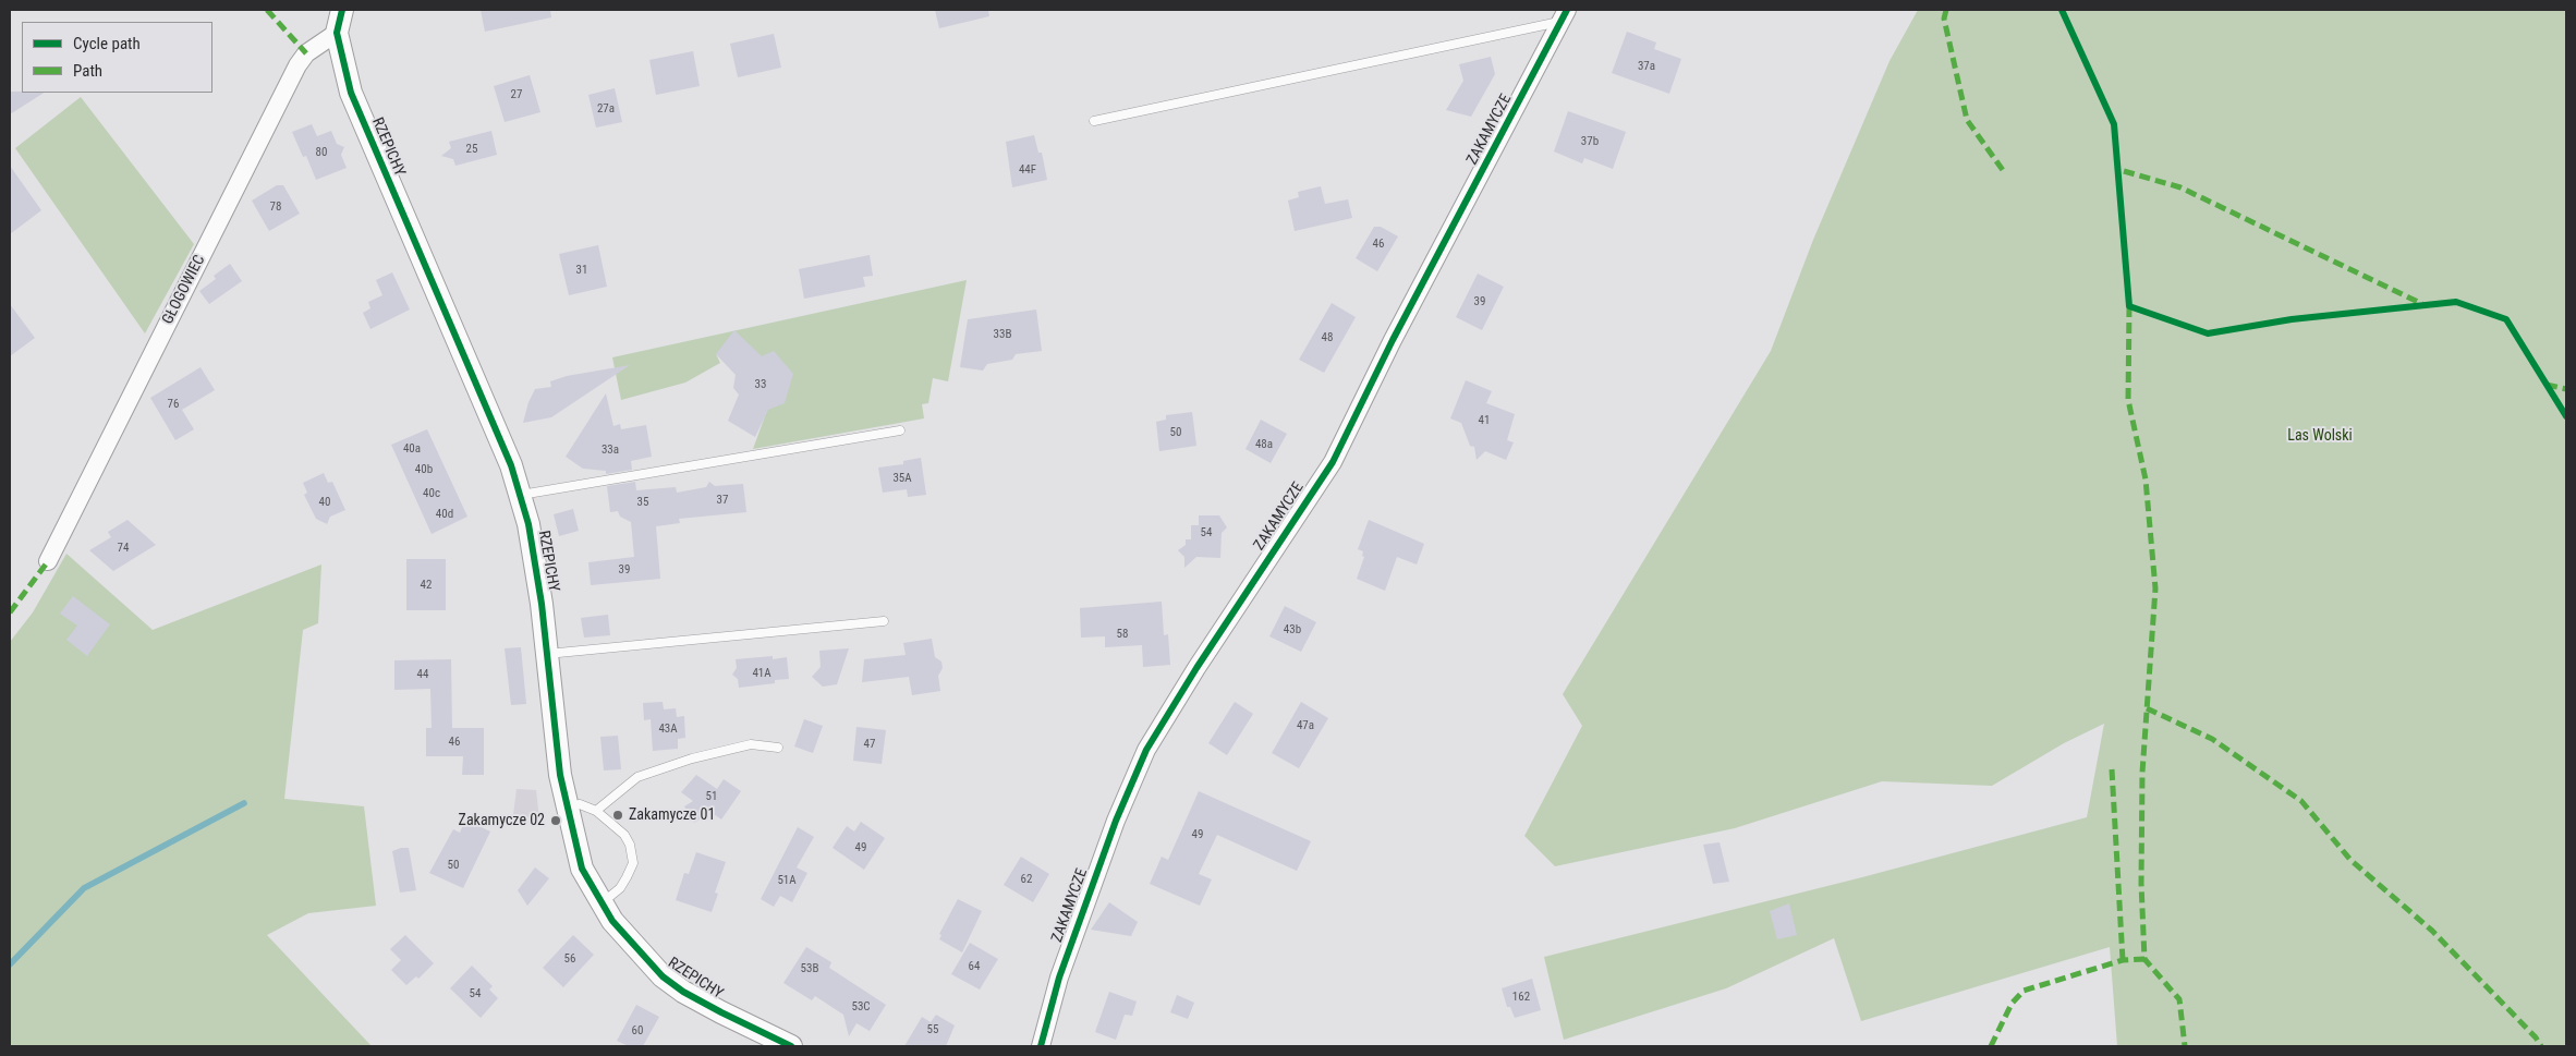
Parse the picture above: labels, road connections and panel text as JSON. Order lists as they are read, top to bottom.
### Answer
{
  "streets": {
    "street": ["ZAKAMYCZE", "RZEPICHY", "GŁOGOWIEC"]
  },
  "crossings": [
    ["RZEPICHY", "GŁOGOWIEC"]
  ],
  "parks": ["Las Wolski"],
  "places": ["Zakamycze 01", "Zakamycze 02"],
  "house_numbers": [
    "37a",
    "27",
    "27a",
    "37b",
    "25",
    "80",
    "44F",
    "78",
    "46",
    "31",
    "39",
    "33B",
    "48",
    "33",
    "76",
    "41",
    "50",
    "48a",
    "40a",
    "33a",
    "40b",
    "35A",
    "40c",
    "37",
    "40",
    "35",
    "40d",
    "54",
    "74",
    "39",
    "42",
    "43b",
    "58",
    "41A",
    "44",
    "47a",
    "43A",
    "46",
    "47",
    "51",
    "49",
    "49",
    "50",
    "62",
    "51A",
    "56",
    "64",
    "53B",
    "54",
    "162",
    "53C",
    "55",
    "60"
  ],
  "legend": ["Cycle path", "Path"]
}
